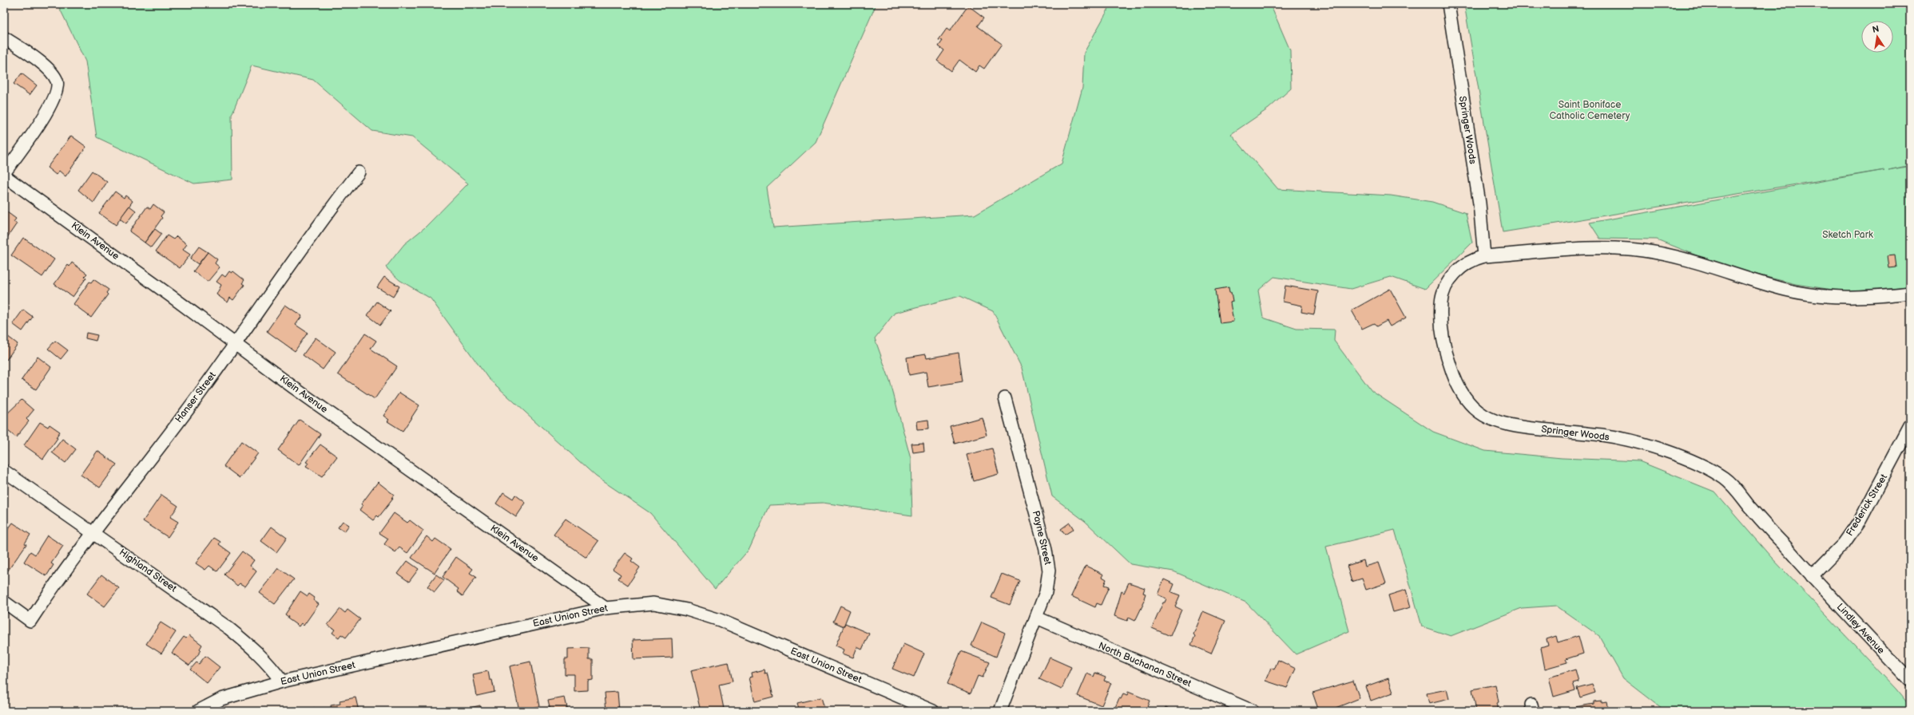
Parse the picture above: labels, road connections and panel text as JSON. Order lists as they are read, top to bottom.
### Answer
{
  "streets": {
    "street": [
      "Springer Woods",
      "Klein Avenue",
      "Hanser Street",
      "Frederick Street",
      "Payne Street",
      "Highland Street",
      "East Union Street",
      "Lindley Avenue",
      "North Buchanan Street"
    ]
  },
  "crossings": [
    ["Springer Woods", "Frederick Street"],
    ["Springer Woods", "Lindley Avenue"],
    ["Klein Avenue", "Hanser Street"],
    ["Klein Avenue", "East Union Street"],
    ["Hanser Street", "Highland Street"],
    ["Frederick Street", "Lindley Avenue"],
    ["Payne Street", "North Buchanan Street"],
    ["Highland Street", "East Union Street"]
  ],
  "parks": ["Saint Boniface Catholic Cemetery", "Sketch Park"],
  "north": "top"
}
